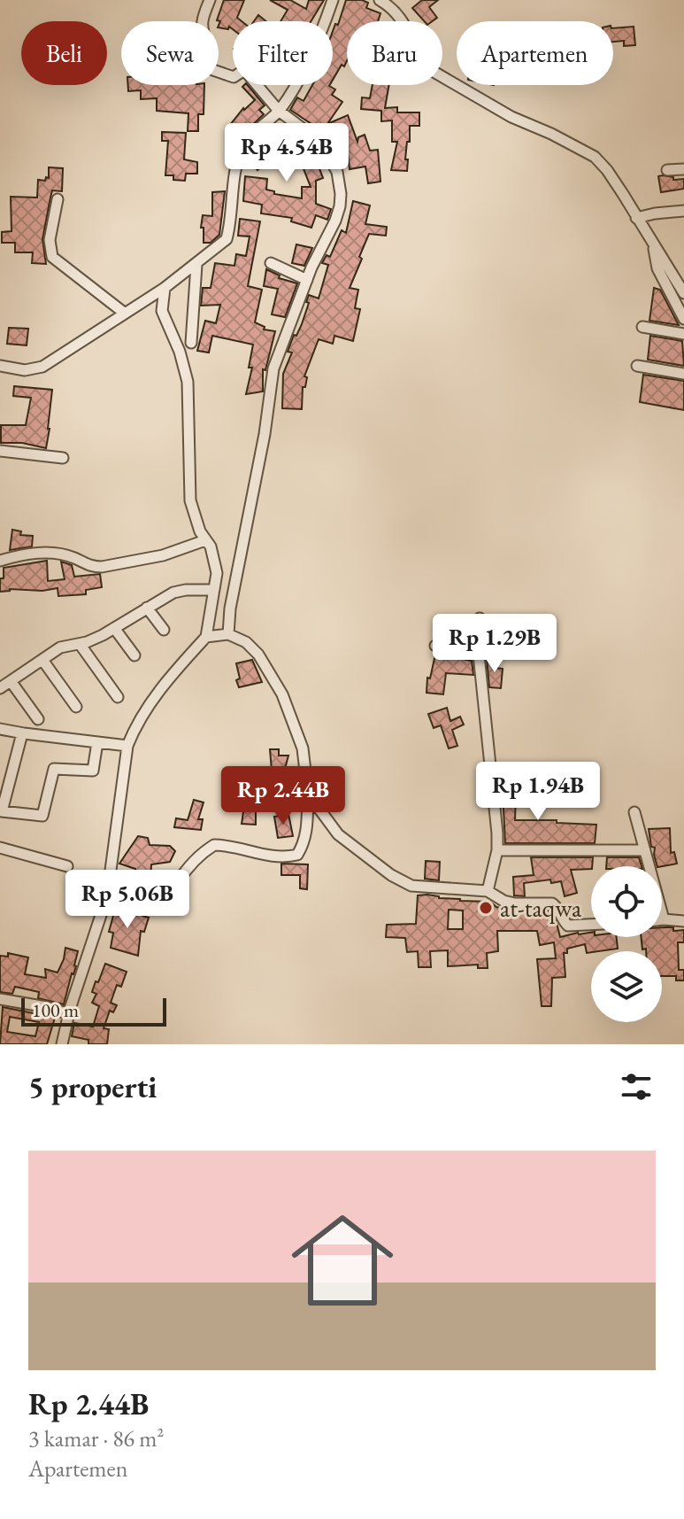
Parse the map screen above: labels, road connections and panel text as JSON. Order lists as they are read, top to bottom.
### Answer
{
  "places": ["at-taqwa"],
  "scale_bar": "100 m",
  "page": {
    "chip": [
      "Beli",
      "Sewa",
      "Filter",
      "Baru",
      "Apartemen"
    ],
    "price": [
      "Rp 4.54B",
      "Rp 1.29B",
      "Rp 1.94B",
      "Rp 2.44B",
      "Rp 5.06B"
    ],
    "scale": "100 m",
    "heading": "5 properti",
    "list": [
      {
        "name": "Rp 2.44B",
        "note": "3 kamar · 86 m² · Apartemen"
      }
    ]
  }
}
